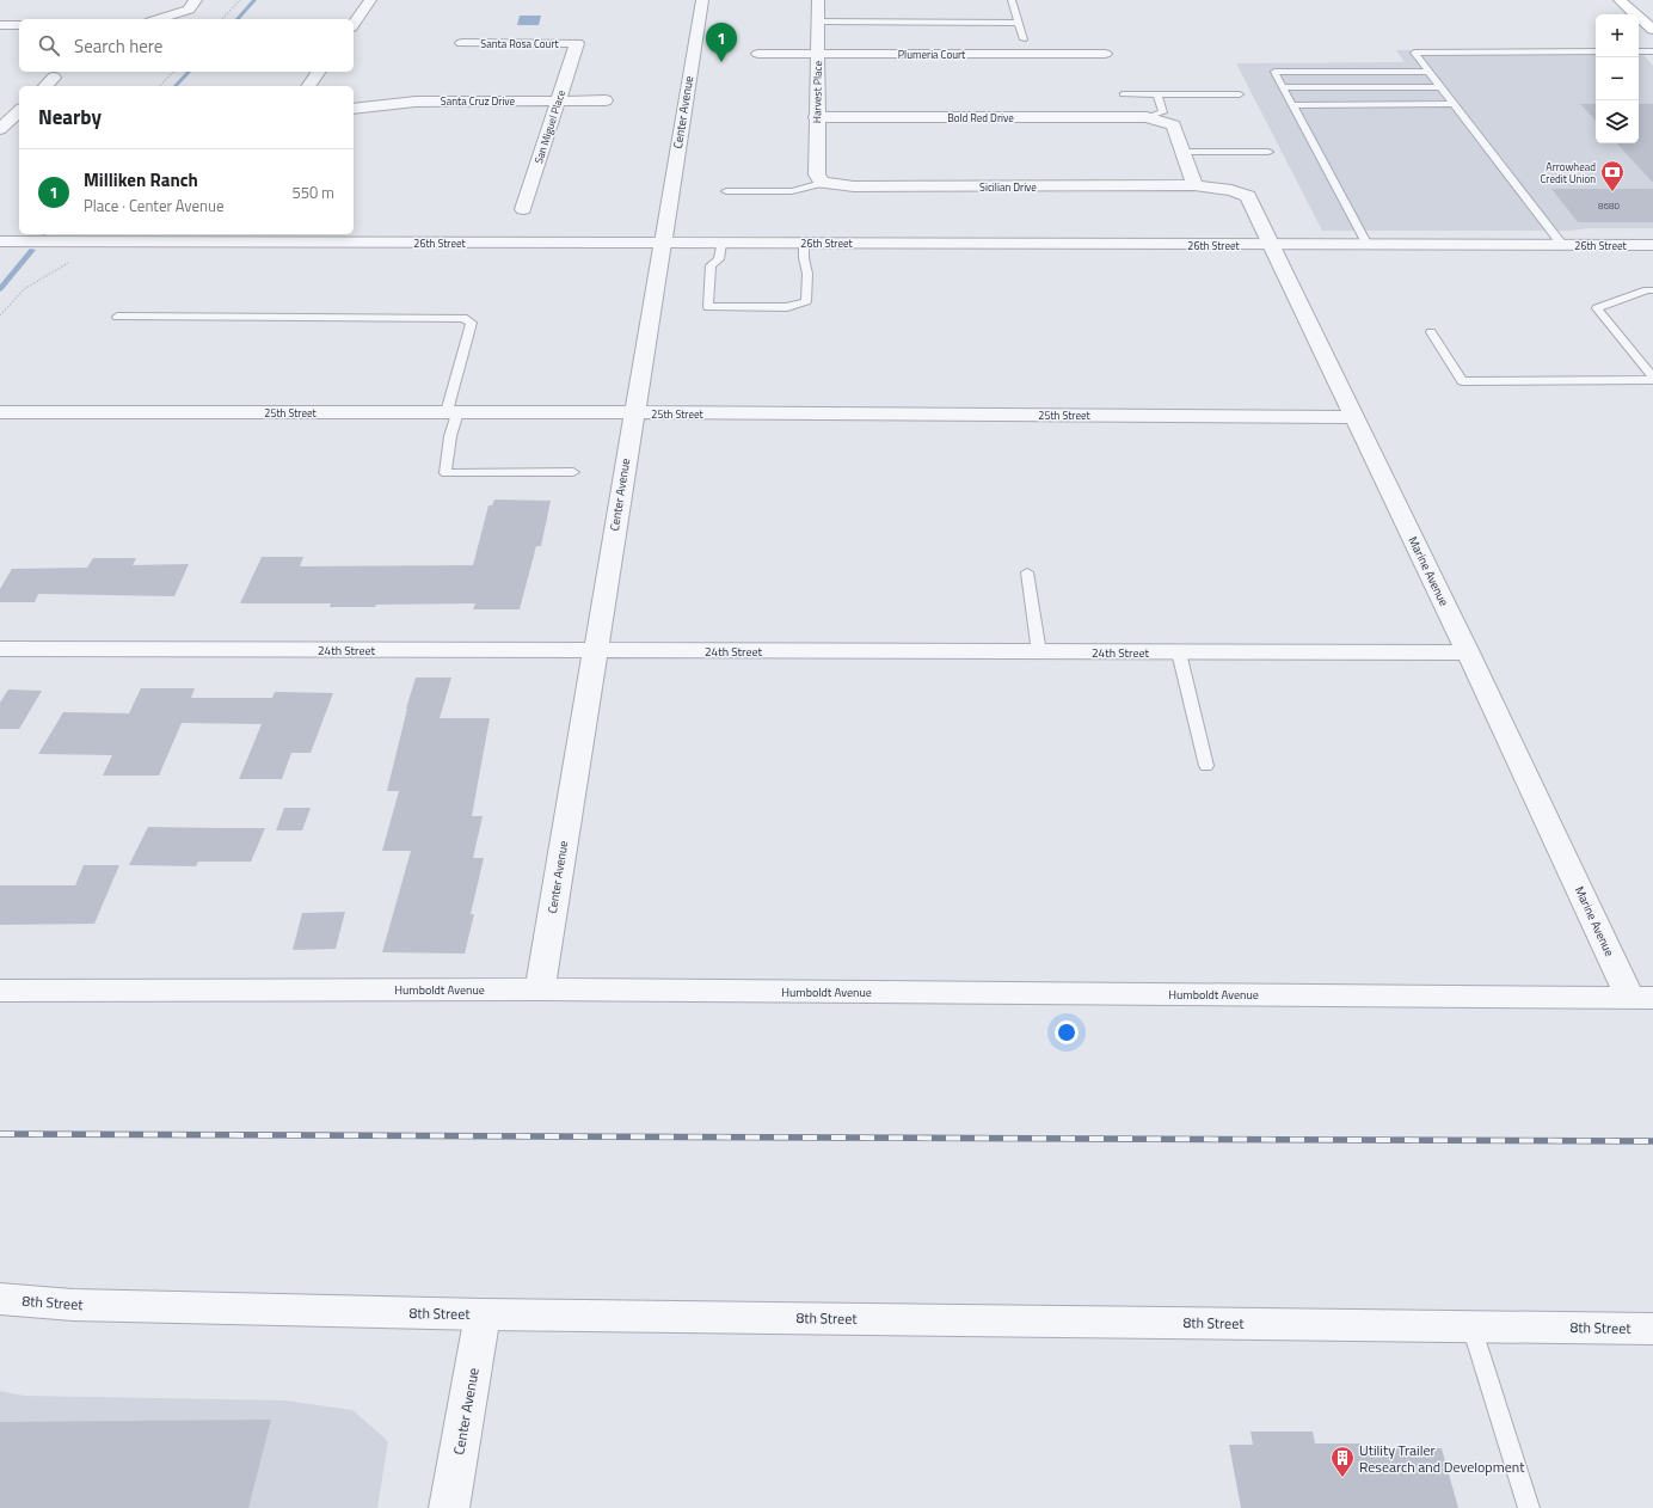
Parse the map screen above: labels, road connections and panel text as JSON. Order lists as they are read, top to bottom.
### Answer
{
  "streets": {
    "street": [
      "Santa Rosa Court",
      "Plumeria Court",
      "Harvest Place",
      "Santa Cruz Drive",
      "Center Avenue",
      "Bold Red Drive",
      "San Miguel Place",
      "Sicilian Drive",
      "26th Street",
      "25th Street",
      "Marine Avenue",
      "24th Street",
      "Humboldt Avenue",
      "8th Street"
    ]
  },
  "crossings": [
    ["Santa Rosa Court", "San Miguel Place"],
    ["Plumeria Court", "Harvest Place"],
    ["Harvest Place", "Bold Red Drive"],
    ["Harvest Place", "Sicilian Drive"],
    ["Santa Cruz Drive", "San Miguel Place"],
    ["Center Avenue", "26th Street"],
    ["Center Avenue", "25th Street"],
    ["Center Avenue", "24th Street"],
    ["Center Avenue", "Humboldt Avenue"],
    ["Center Avenue", "8th Street"],
    ["Sicilian Drive", "Marine Avenue"],
    ["26th Street", "Marine Avenue"],
    ["25th Street", "Marine Avenue"],
    ["Marine Avenue", "24th Street"],
    ["Marine Avenue", "Humboldt Avenue"]
  ],
  "places": {
    "bank": ["Arrowhead Credit Union"],
    "building": ["Utility Trailer Research and Development"]
  },
  "house_numbers": ["8680"],
  "page": {
    "map_buttons": ["+", "−"],
    "search": "Search here",
    "pins": "1",
    "heading": "Nearby",
    "list": [
      {
        "mark": "1",
        "name": "Milliken Ranch",
        "note": "Place · Center Avenue",
        "value": "550 m"
      }
    ]
  }
}
